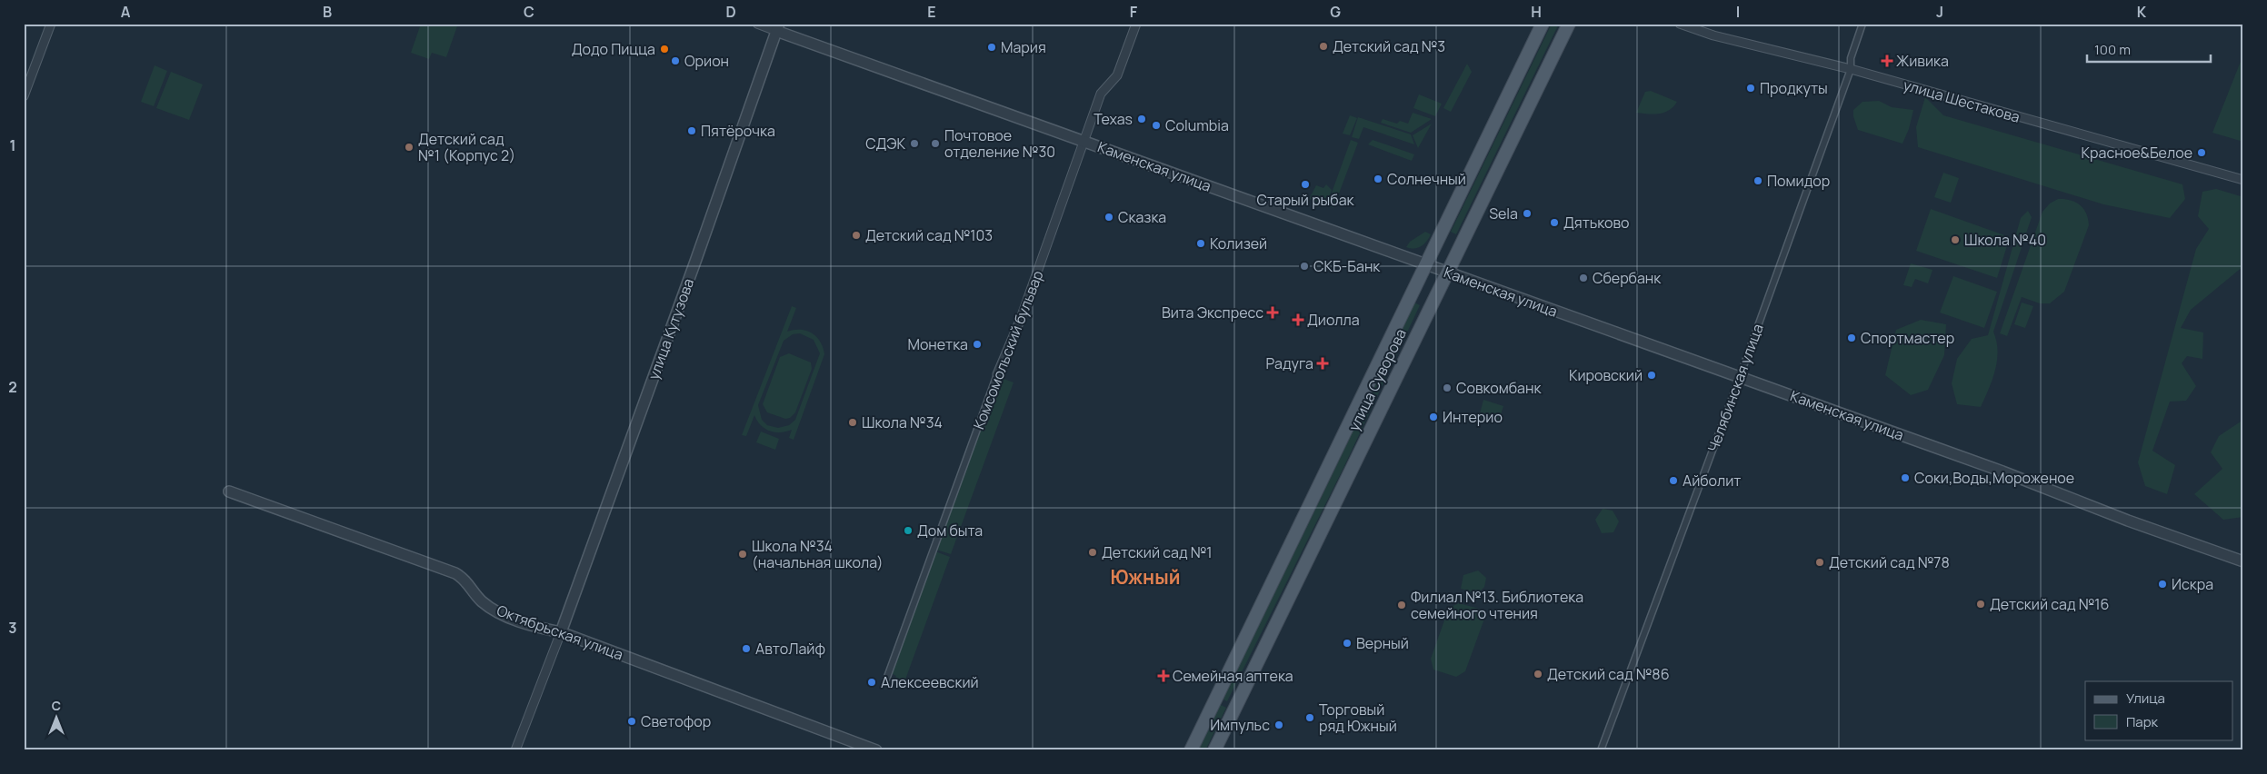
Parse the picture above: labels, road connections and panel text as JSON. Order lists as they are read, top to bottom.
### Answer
{
  "streets": {
    "main road": ["улица Суворова"],
    "street": [
      "улица Шестакова",
      "Каменская улица",
      "улица Кутузова",
      "Комсомольский бульвар",
      "Челябинская улица",
      "Октябрьская улица"
    ]
  },
  "crossings": [
    ["улица Шестакова", "Челябинская улица"],
    ["Каменская улица", "улица Кутузова"],
    ["Каменская улица", "Комсомольский бульвар"],
    ["Каменская улица", "улица Суворова"],
    ["Каменская улица", "Челябинская улица"],
    ["улица Кутузова", "Октябрьская улица"]
  ],
  "districts": ["Южный"],
  "places": {
    "other": [
      "Детский сад №3",
      "Мария",
      "Додо Пицца",
      "Орион",
      "Продкуты",
      "Texas",
      "Columbia",
      "Пятёрочка",
      "СДЭК",
      "Почтовое отделение №30",
      "Детский сад №1 (Корпус 2)",
      "Красное&Белое",
      "Солнечный",
      "Помидор",
      "Старый рыбак",
      "Sela",
      "Сказка",
      "Дятьково",
      "Детский сад №103",
      "Школа №40",
      "Колизей",
      "СКБ-Банк",
      "Сбербанк",
      "Спортмастер",
      "Монетка",
      "Кировский",
      "Совкомбанк",
      "Интерио",
      "Школа №34",
      "Соки,Воды,Мороженое",
      "Айболит",
      "Дом быта",
      "Детский сад №1",
      "Школа №34 (начальная школа)",
      "Детский сад №78",
      "Искра",
      "Детский сад №16",
      "Филиал №13. Библиотека семейного чтения",
      "Верный",
      "АвтоЛайф",
      "Детский сад №86",
      "Алексеевский",
      "Торговый ряд Южный",
      "Светофор",
      "Импульс"
    ],
    "health": [
      "Живика",
      "Вита Экспресс",
      "Диолла",
      "Радуга",
      "Семейная аптека"
    ]
  },
  "legend": ["Улица", "Парк"],
  "scale_bar": "100 m",
  "north": "top",
  "grid": {
    "columns": [
      "A",
      "B",
      "C",
      "D",
      "E",
      "F",
      "G",
      "H",
      "I",
      "J",
      "K"
    ],
    "rows": ["1", "2", "3"]
  }
}
